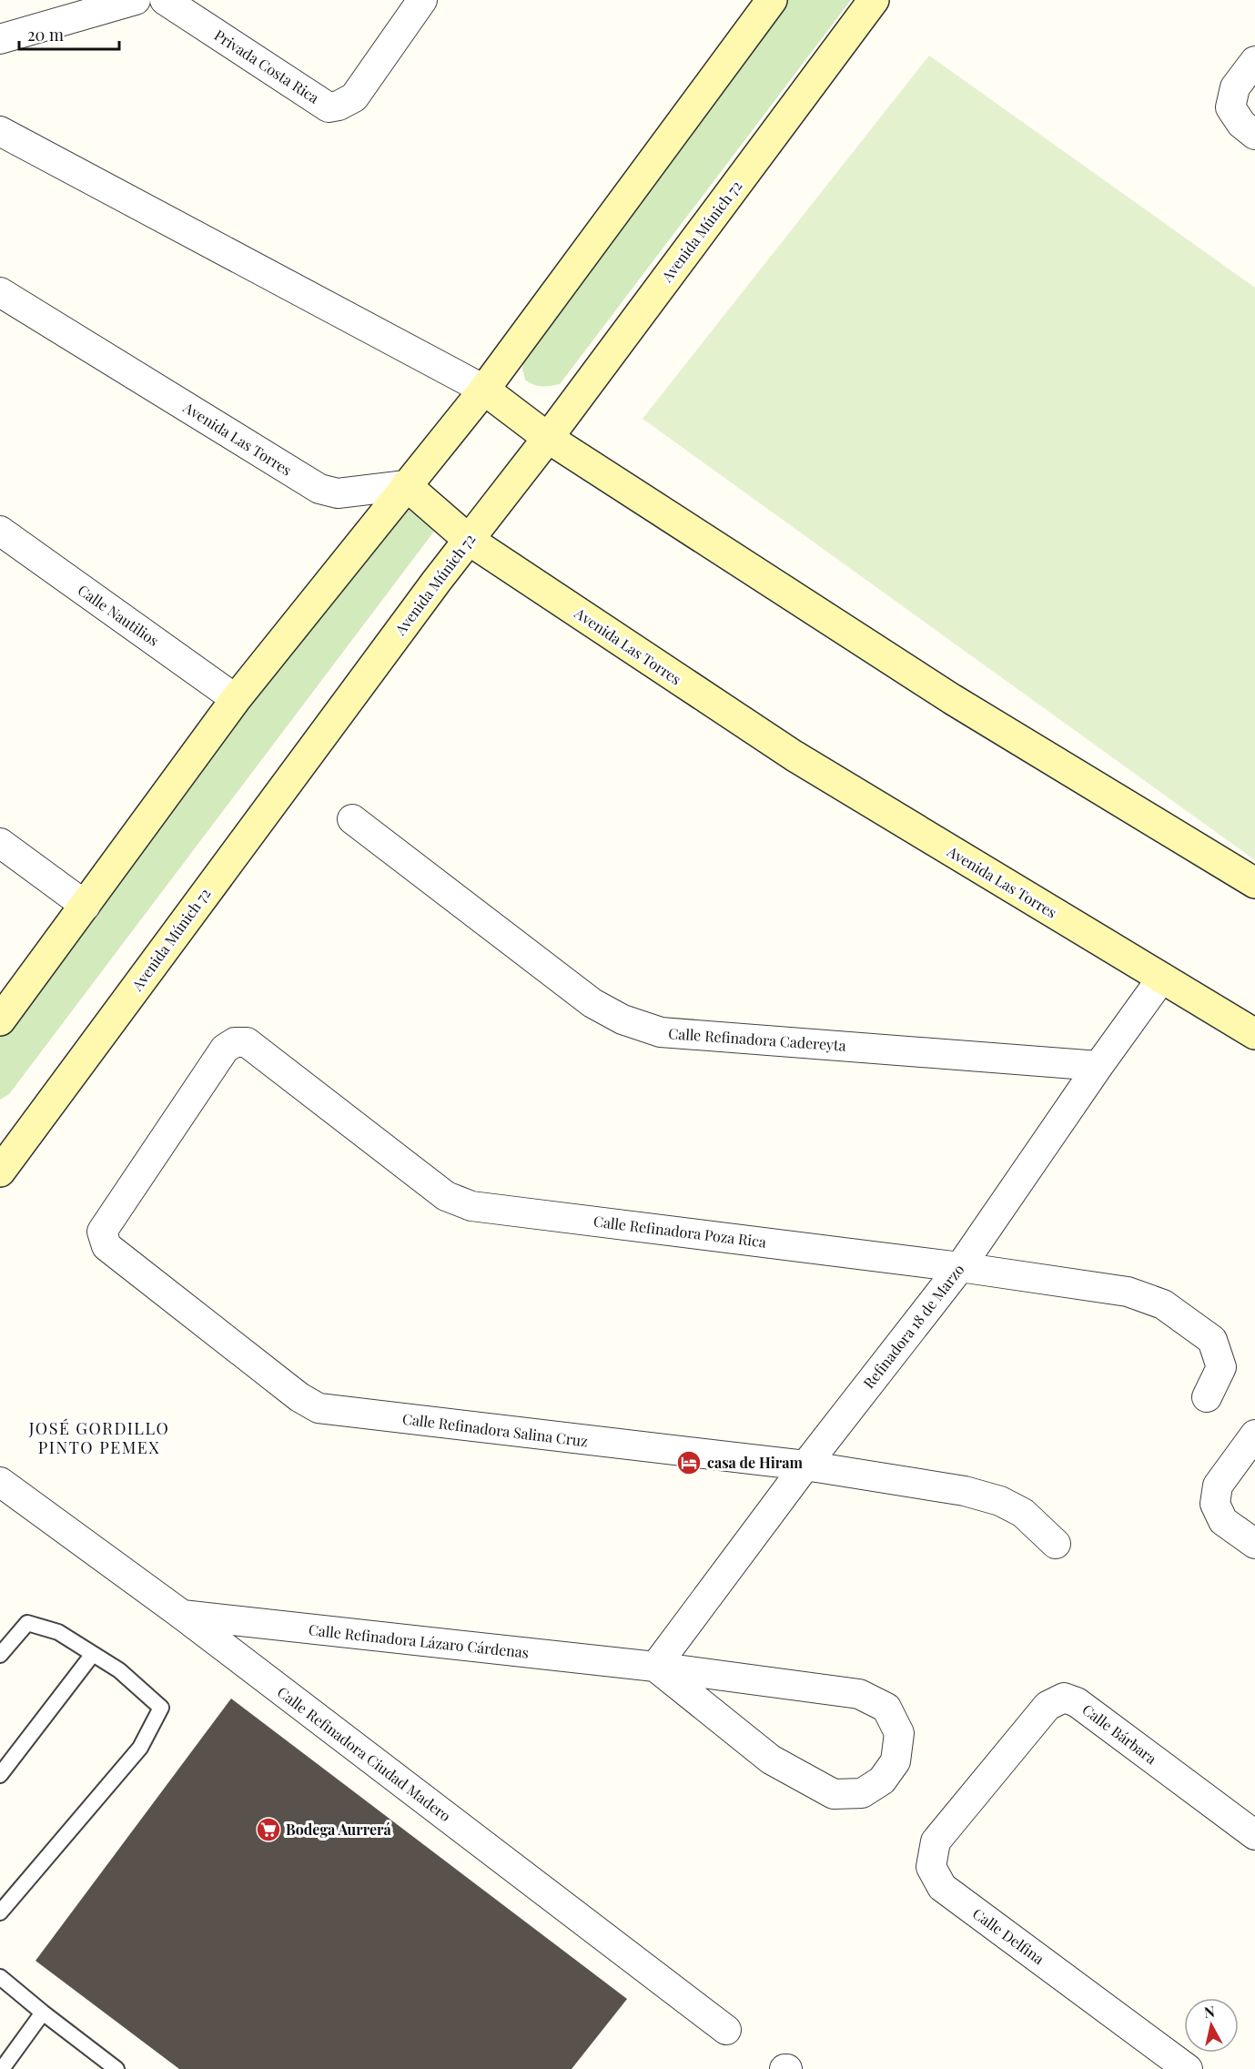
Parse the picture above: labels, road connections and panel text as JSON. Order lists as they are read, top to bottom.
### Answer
{
  "streets": {
    "main road": ["Avenida Múnich 72", "Avenida Las Torres"],
    "street": [
      "Privada Costa Rica",
      "Calle Nautilios",
      "Calle Refinadora Cadereyta",
      "Calle Refinadora Poza Rica",
      "Refinadora 18 de Marzo",
      "Calle Refinadora Salina Cruz",
      "Calle Refinadora Lázaro Cárdenas",
      "Calle Bárbara",
      "Calle Refinadora Ciudad Madero",
      "Calle Delfina"
    ]
  },
  "crossings": [
    ["Avenida Múnich 72", "Avenida Las Torres"],
    ["Avenida Las Torres", "Refinadora 18 de Marzo"],
    ["Calle Refinadora Cadereyta", "Refinadora 18 de Marzo"],
    ["Calle Refinadora Poza Rica", "Refinadora 18 de Marzo"],
    ["Calle Refinadora Poza Rica", "Calle Refinadora Salina Cruz"],
    ["Refinadora 18 de Marzo", "Calle Refinadora Salina Cruz"],
    ["Refinadora 18 de Marzo", "Calle Refinadora Lázaro Cárdenas"],
    ["Calle Refinadora Lázaro Cárdenas", "Calle Refinadora Ciudad Madero"],
    ["Calle Bárbara", "Calle Delfina"]
  ],
  "districts": ["JOSÉ GORDILLO PINTO PEMEX"],
  "places": {
    "hotel": ["casa de Hiram"],
    "supermarket": ["Bodega Aurrerá"]
  },
  "scale_bar": "20 m",
  "north": "top"
}
